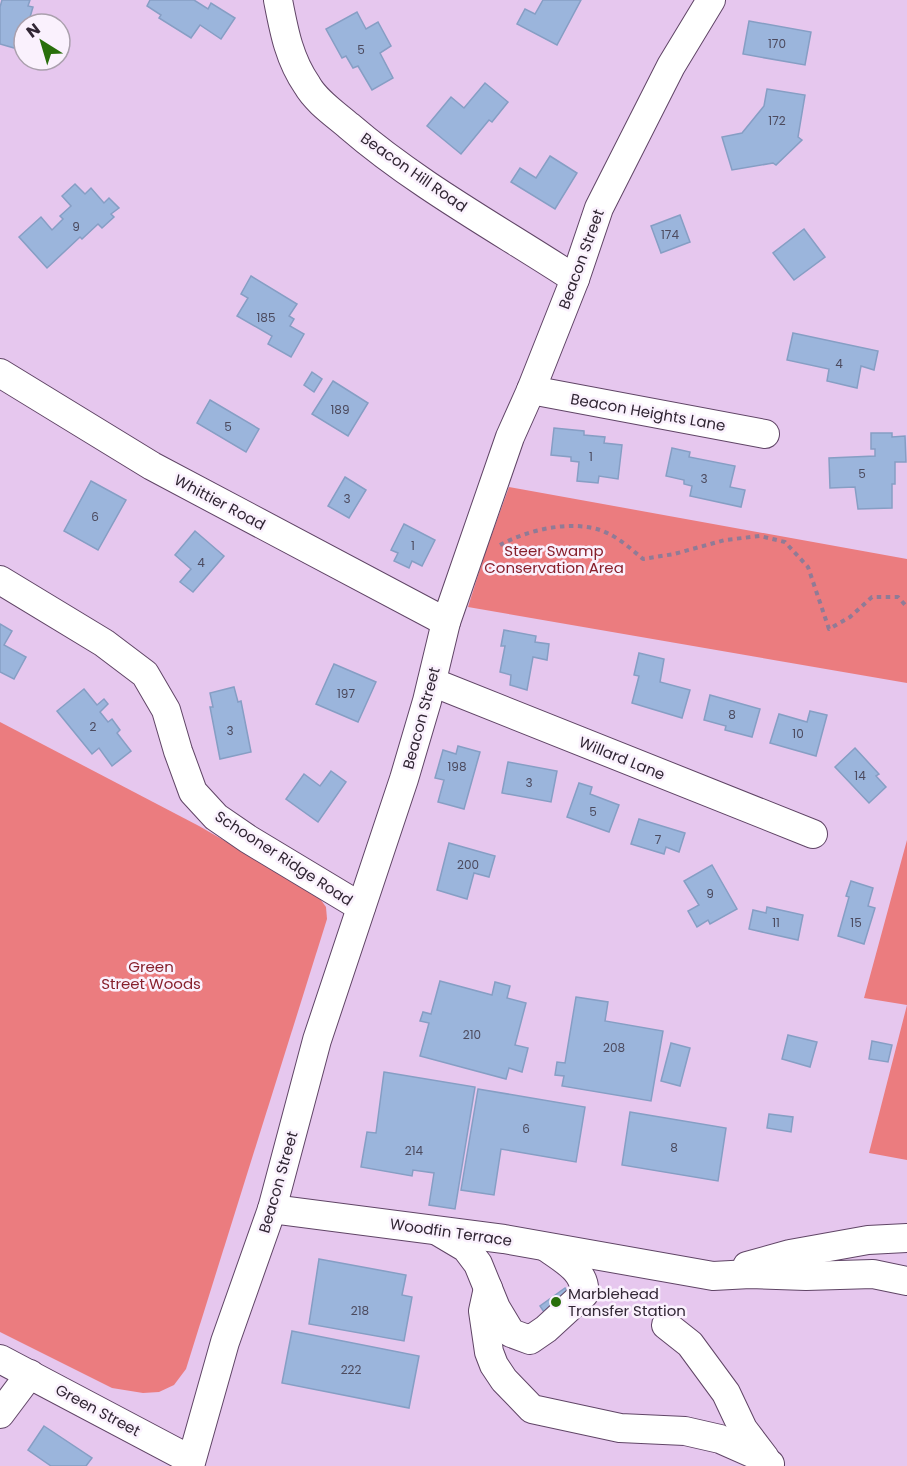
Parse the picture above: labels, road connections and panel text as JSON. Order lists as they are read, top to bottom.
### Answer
{
  "streets": {
    "street": [
      "Beacon Hill Road",
      "Beacon Street",
      "Beacon Heights Lane",
      "Whittier Road",
      "Willard Lane",
      "Schooner Ridge Road",
      "Woodfin Terrace",
      "Green Street"
    ]
  },
  "crossings": [
    ["Beacon Hill Road", "Beacon Street"],
    ["Beacon Street", "Beacon Heights Lane"],
    ["Beacon Street", "Whittier Road"],
    ["Beacon Street", "Willard Lane"],
    ["Beacon Street", "Schooner Ridge Road"],
    ["Beacon Street", "Woodfin Terrace"],
    ["Beacon Street", "Green Street"]
  ],
  "parks": ["Steer Swamp Conservation Area", "Green Street Woods"],
  "places": ["Marblehead Transfer Station"],
  "house_numbers": [
    "170",
    "5",
    "172",
    "9",
    "174",
    "185",
    "4",
    "189",
    "5",
    "1",
    "5",
    "3",
    "3",
    "6",
    "1",
    "4",
    "197",
    "8",
    "2",
    "3",
    "10",
    "198",
    "14",
    "3",
    "5",
    "7",
    "200",
    "9",
    "11",
    "15",
    "210",
    "208",
    "6",
    "8",
    "214",
    "218",
    "222"
  ],
  "north": "top left"
}
